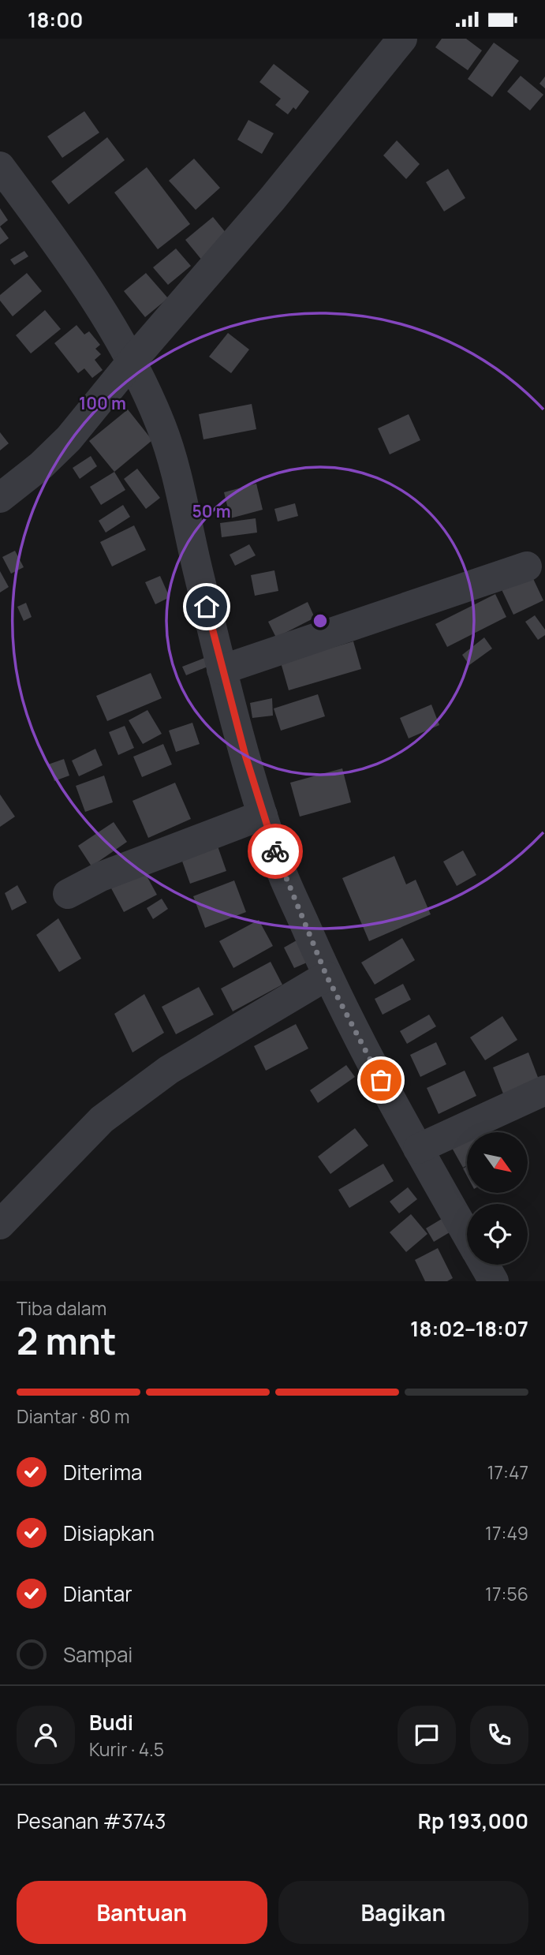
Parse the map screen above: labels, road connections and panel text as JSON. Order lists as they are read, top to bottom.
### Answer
{
  "north": "bottom right",
  "page": {
    "status": "18:00",
    "heading": ["2 mnt", "Tiba dalam", "18:02–18:07"],
    "panel": [
      "Budi",
      "Kurir · 4.5",
      "Pesanan #3743",
      "Rp 193,000"
    ],
    "bar": "Diantar · 80 m",
    "list": [
      ["Diterima", "17:47"],
      ["Disiapkan", "17:49"],
      ["Diantar", "17:56"],
      "Sampai"
    ],
    "buttons": ["Bantuan", "Bagikan"]
  },
  "rings": ["100 m", "50 m"]
}
